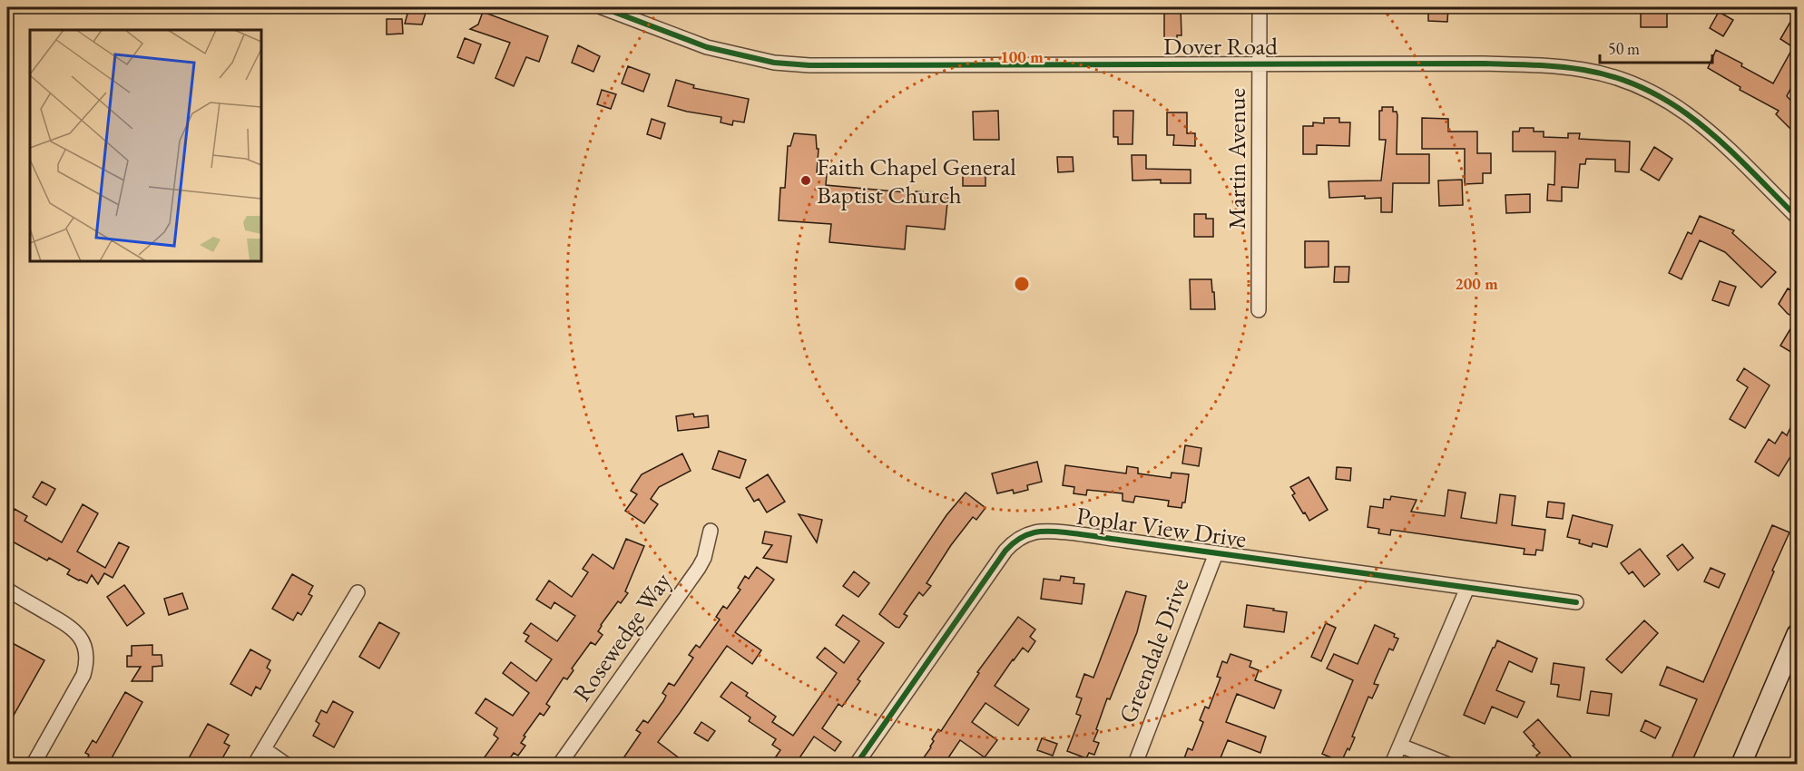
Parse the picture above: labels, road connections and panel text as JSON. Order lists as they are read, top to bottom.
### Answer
{
  "streets": {
    "street": [
      "Dover Road",
      "Martin Avenue",
      "Poplar View Drive",
      "Rosewedge Way",
      "Greendale Drive"
    ]
  },
  "crossings": [
    ["Dover Road", "Martin Avenue"],
    ["Poplar View Drive", "Greendale Drive"]
  ],
  "places": ["Faith Chapel General Baptist Church"],
  "scale_bar": "50 m",
  "rings": ["100 m", "200 m"]
}
